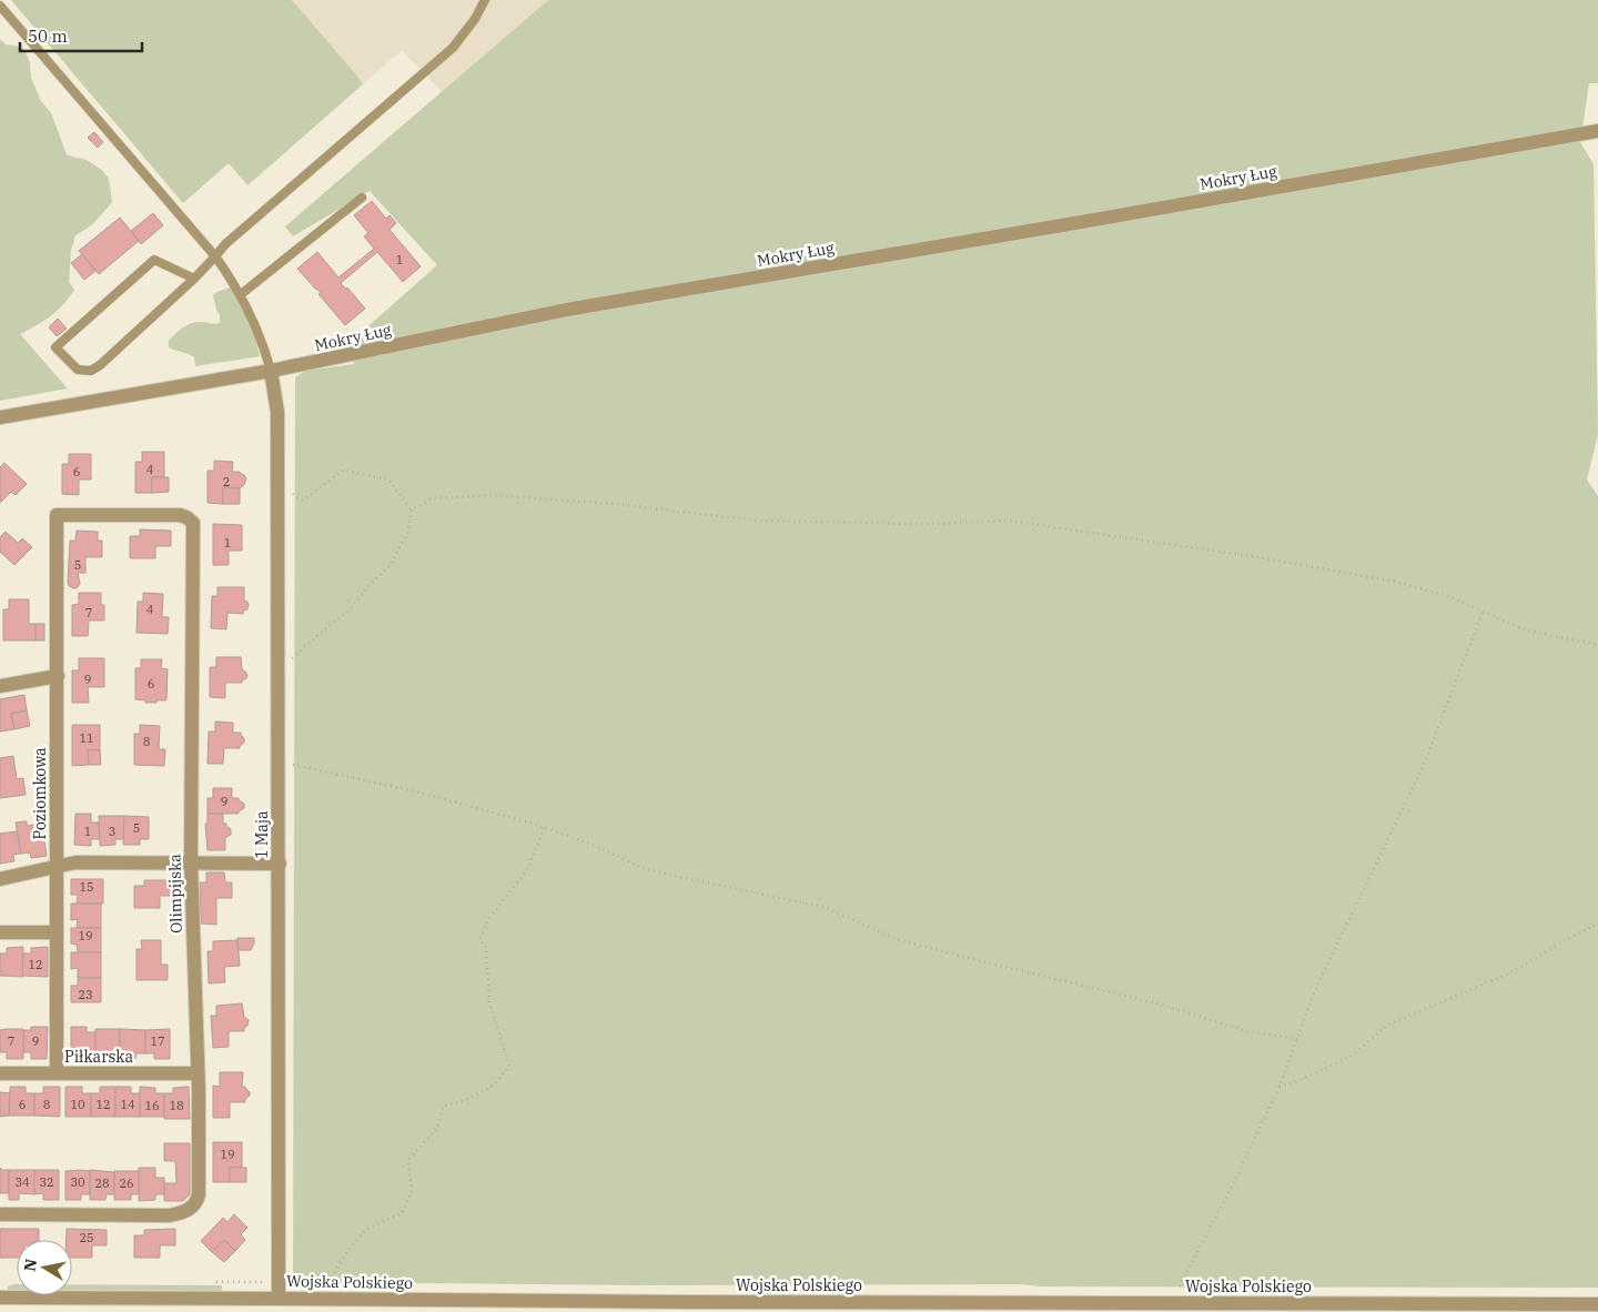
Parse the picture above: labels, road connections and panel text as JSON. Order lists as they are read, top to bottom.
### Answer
{
  "streets": {
    "street": [
      "Mokry Ług",
      "Poziomkowa",
      "1 Maja",
      "Olimpijska",
      "Piłkarska",
      "Wojska Polskiego"
    ]
  },
  "crossings": [
    ["Mokry Ług", "1 Maja"],
    ["Poziomkowa", "Olimpijska"],
    ["Poziomkowa", "Piłkarska"],
    ["1 Maja", "Wojska Polskiego"],
    ["Olimpijska", "Piłkarska"]
  ],
  "house_numbers": [
    "1",
    "4",
    "6",
    "2",
    "1",
    "5",
    "4",
    "7",
    "9",
    "6",
    "11",
    "8",
    "9",
    "5",
    "1",
    "3",
    "15",
    "19",
    "12",
    "23",
    "7",
    "9",
    "17",
    "6",
    "8",
    "10",
    "12",
    "14",
    "16",
    "18",
    "19",
    "34",
    "32",
    "30",
    "28",
    "26",
    "25"
  ],
  "scale_bar": "50 m",
  "north": "left"
}
